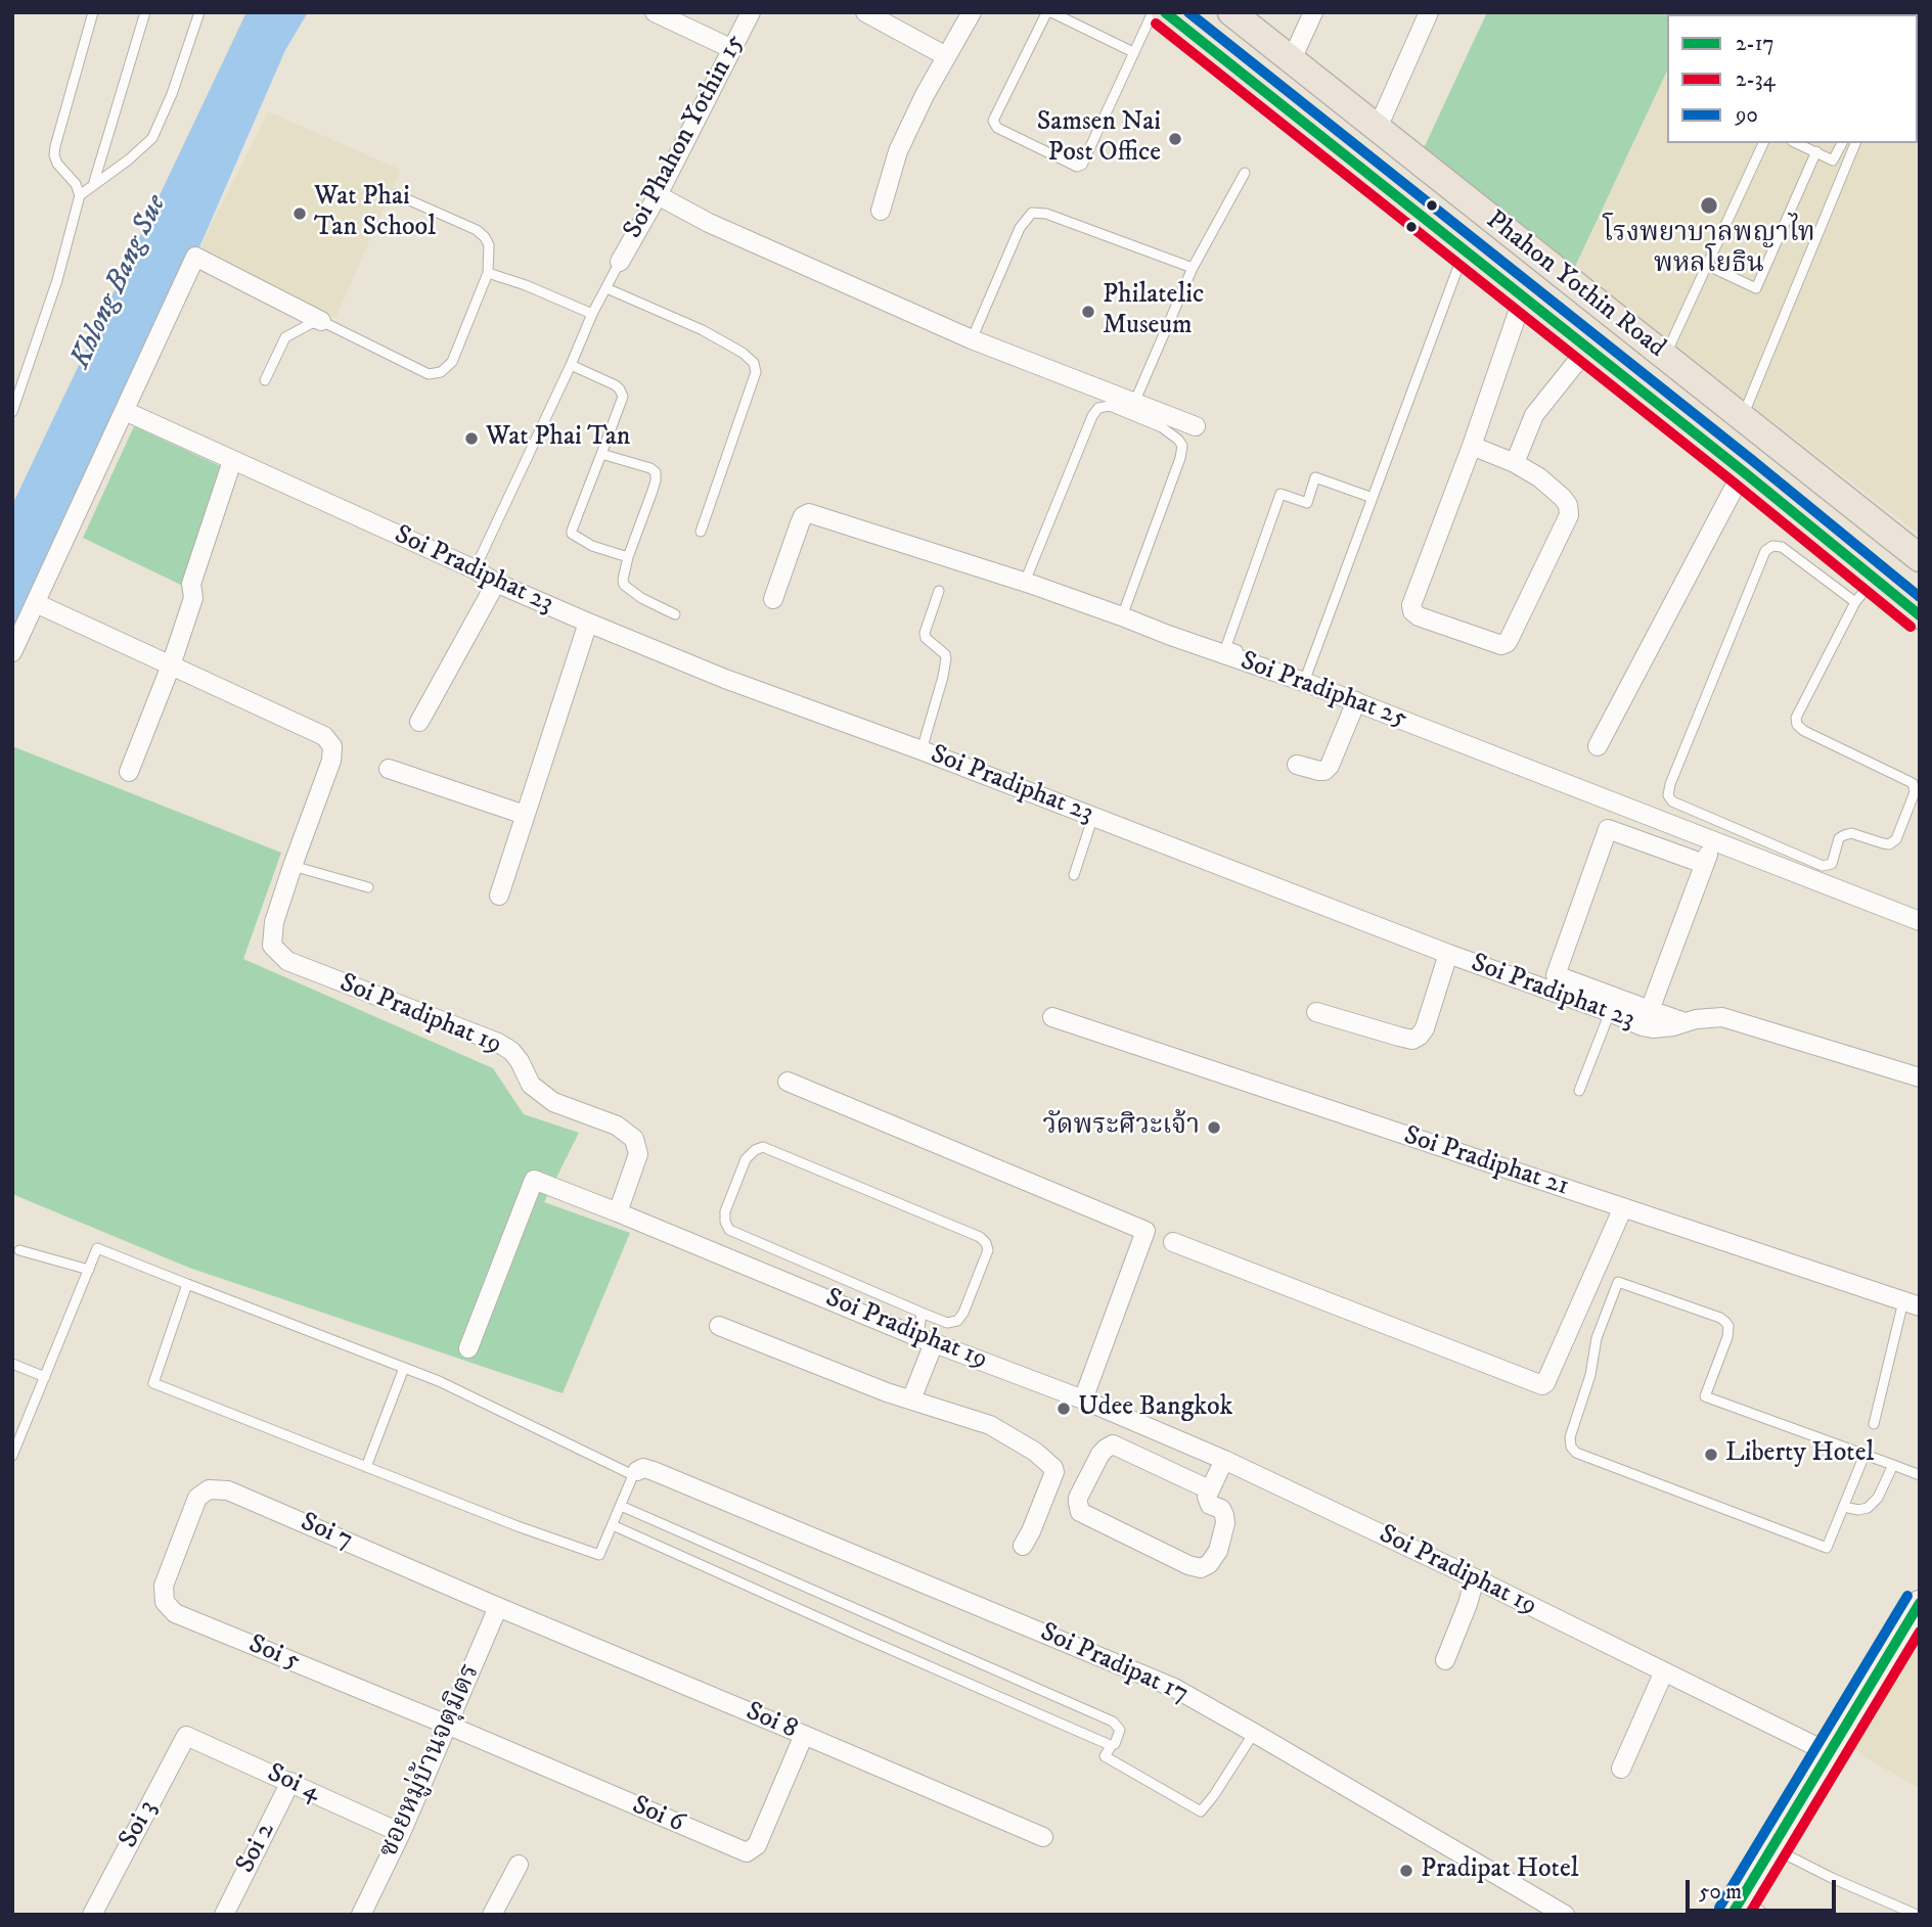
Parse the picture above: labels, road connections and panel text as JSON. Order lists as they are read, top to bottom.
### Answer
{
  "streets": {
    "main road": ["Phahon Yothin Road"],
    "street": [
      "Soi Phahon Yothin 15",
      "Soi Pradiphat 23",
      "Soi Pradiphat 25",
      "Soi Pradiphat 19",
      "Soi Pradiphat 21",
      "Soi 7",
      "Soi 5",
      "Soi Pradipat 17",
      "Soi 8",
      "ซอยหมู่บ้านจตุมิตร",
      "Soi 4",
      "Soi 6",
      "Soi 3",
      "Soi 2"
    ]
  },
  "crossings": [
    ["Soi 7", "Soi 5"],
    ["Soi 7", "Soi 8"],
    ["Soi 7", "ซอยหมู่บ้านจตุมิตร"],
    ["Soi 5", "ซอยหมู่บ้านจตุมิตร"],
    ["Soi 5", "Soi 6"],
    ["Soi 8", "ซอยหมู่บ้านจตุมิตร"],
    ["Soi 8", "Soi 6"],
    ["ซอยหมู่บ้านจตุมิตร", "Soi 4"],
    ["ซอยหมู่บ้านจตุมิตร", "Soi 6"],
    ["Soi 4", "Soi 3"],
    ["Soi 4", "Soi 2"]
  ],
  "water": ["Khlong Bang Sue"],
  "places": [
    "Samsen Nai Post Office",
    "โรงพยาบาลพญาไท พหลโยธิน",
    "Wat Phai Tan School",
    "Philatelic Museum",
    "Wat Phai Tan",
    "วัดพระศิวะเจ้า",
    "Udee Bangkok",
    "Liberty Hotel",
    "Pradipat Hotel"
  ],
  "lines": ["transit line 2-17", "transit line 90", "transit line 2-34"],
  "legend": ["2-17", "2-34", "90"],
  "scale_bar": "50 m"
}
